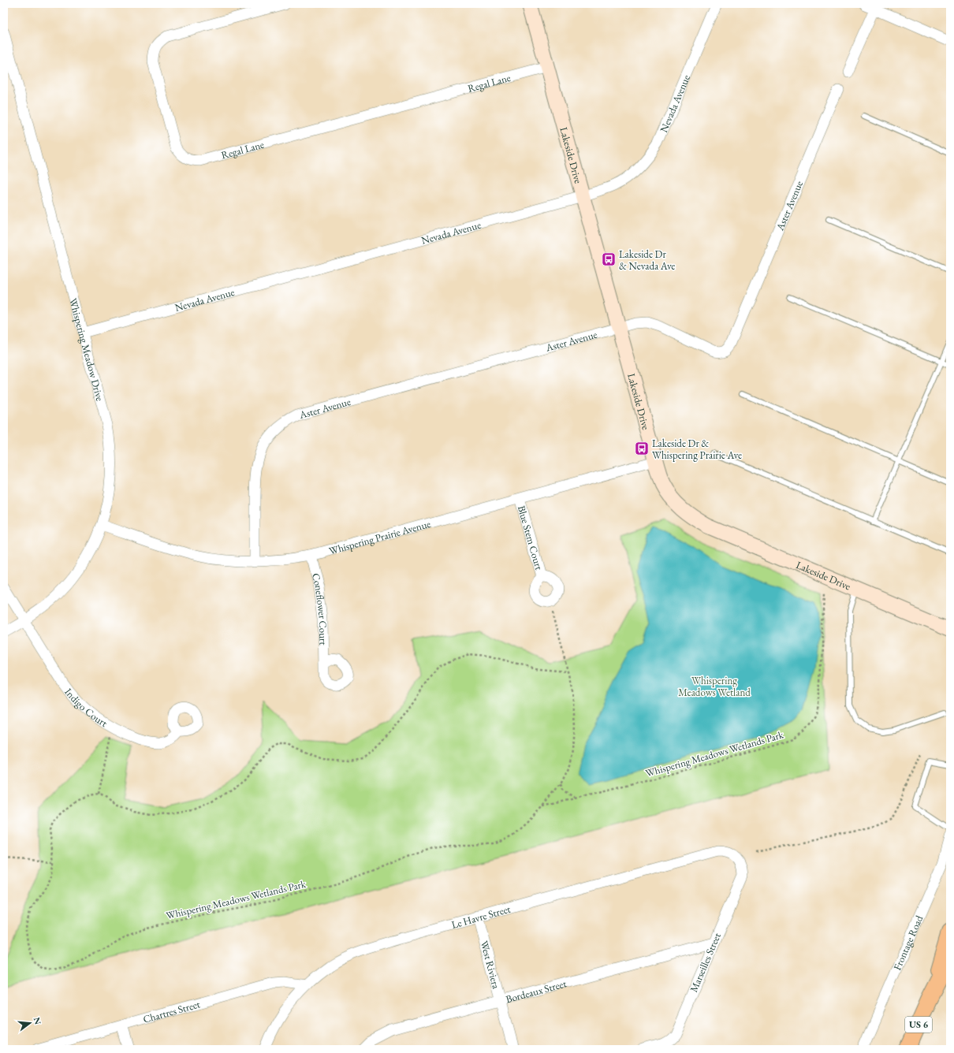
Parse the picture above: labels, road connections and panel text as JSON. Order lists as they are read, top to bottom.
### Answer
{
  "streets": {
    "main road": ["US 6"],
    "street": [
      "Regal Lane",
      "Nevada Avenue",
      "Lakeside Drive",
      "Aster Avenue",
      "Whispering Meadow Drive",
      "Whispering Prairie Avenue",
      "Blue Stem Court",
      "Coneflower Court",
      "Indigo Court",
      "Le Havre Street",
      "Frontage Road",
      "Marseilles Street",
      "West Riviera",
      "Bordeaux Street",
      "Chartres Street"
    ],
    "path": ["Whispering Meadows Wetlands Park"]
  },
  "crossings": [
    ["Regal Lane", "Lakeside Drive"],
    ["Nevada Avenue", "Lakeside Drive"],
    ["Nevada Avenue", "Whispering Meadow Drive"],
    ["Lakeside Drive", "Aster Avenue"],
    ["Lakeside Drive", "Whispering Prairie Avenue"],
    ["Aster Avenue", "Whispering Prairie Avenue"],
    ["Whispering Meadow Drive", "Whispering Prairie Avenue"],
    ["Whispering Meadow Drive", "Indigo Court"],
    ["Whispering Prairie Avenue", "Blue Stem Court"],
    ["Whispering Prairie Avenue", "Coneflower Court"],
    ["Le Havre Street", "Marseilles Street"],
    ["Le Havre Street", "West Riviera"],
    ["Le Havre Street", "Chartres Street"],
    ["Marseilles Street", "Bordeaux Street"],
    ["West Riviera", "Bordeaux Street"]
  ],
  "parks": ["Whispering Meadows Wetland"],
  "places": {
    "bus stop": ["Lakeside Dr & Nevada Ave", "Lakeside Dr & Whispering Prairie Ave"]
  },
  "north": "right"
}
